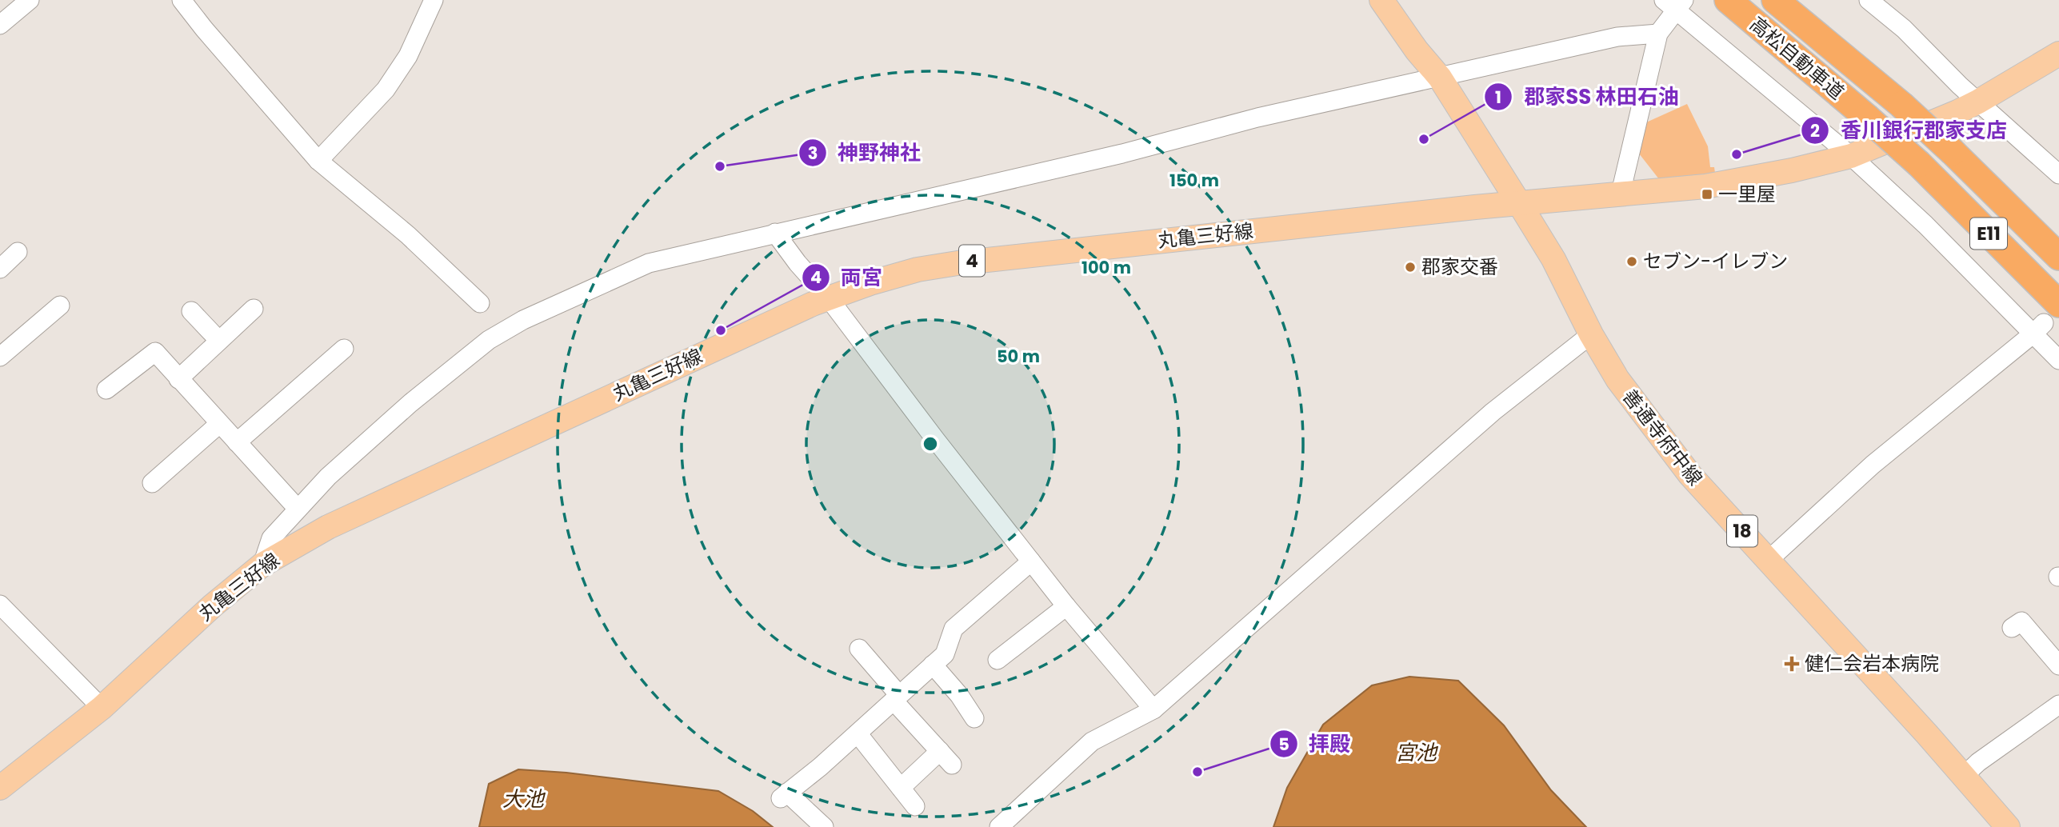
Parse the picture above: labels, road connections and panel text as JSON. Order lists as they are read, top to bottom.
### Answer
{
  "streets": {
    "highway": ["高松自動車道", "E11"],
    "main road": [
      "丸亀三好線",
      "4",
      "善通寺府中線",
      "18"
    ]
  },
  "crossings": [
    ["丸亀三好線", "善通寺府中線"]
  ],
  "water": ["宮池", "大池"],
  "places": {
    "other": [
      "郡家SS 林田石油",
      "香川銀行郡家支店",
      "神野神社",
      "セブン-イレブン",
      "郡家交番",
      "両宮",
      "拝殿"
    ],
    "transit": ["一里屋"],
    "health": ["健仁会岩本病院"]
  },
  "rings": ["150 m", "100 m", "50 m"]
}
